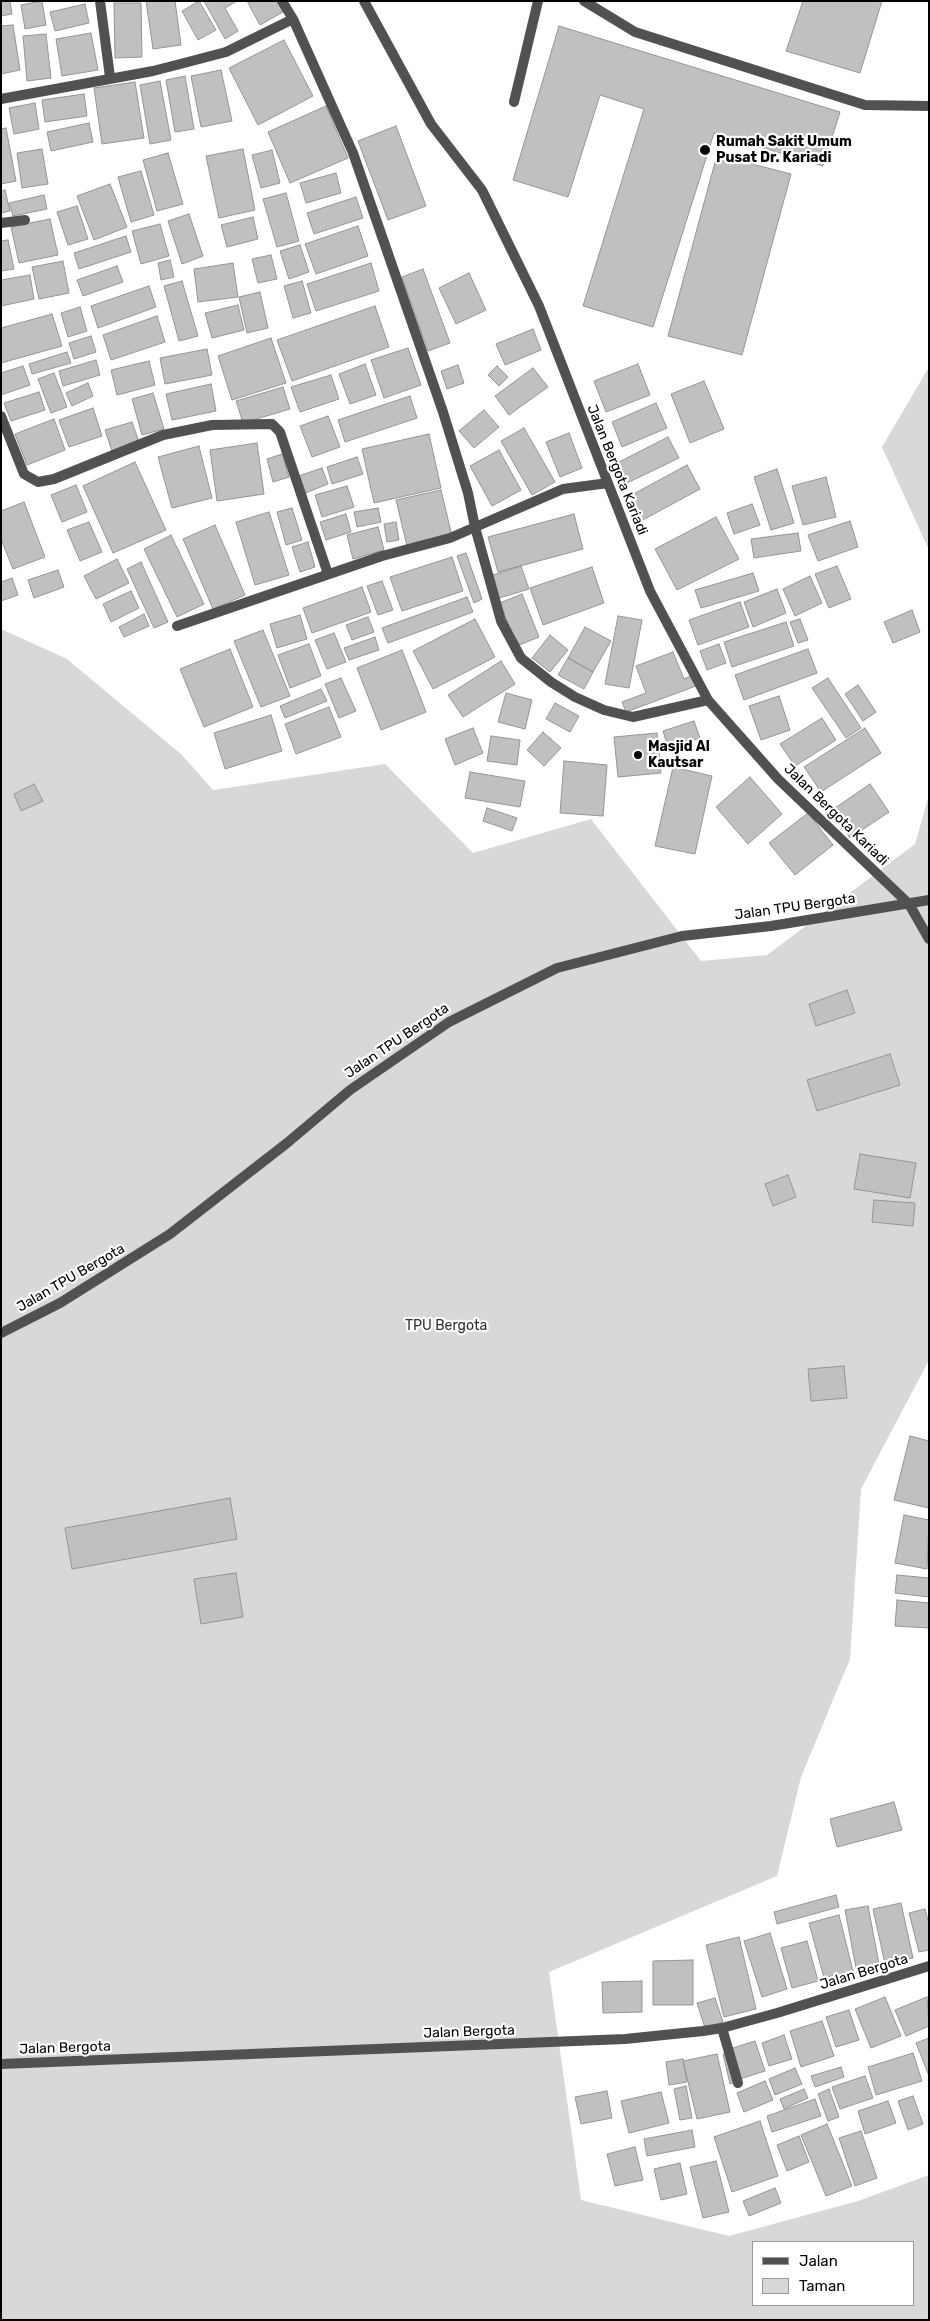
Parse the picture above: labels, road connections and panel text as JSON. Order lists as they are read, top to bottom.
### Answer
{
  "streets": {
    "street": ["Jalan Bergota Kariadi", "Jalan TPU Bergota", "Jalan Bergota"]
  },
  "crossings": [
    ["Jalan Bergota Kariadi", "Jalan TPU Bergota"]
  ],
  "parks": ["TPU Bergota"],
  "places": ["Rumah Sakit Umum Pusat Dr. Kariadi", "Masjid Al Kautsar"],
  "legend": ["Jalan", "Taman"]
}
